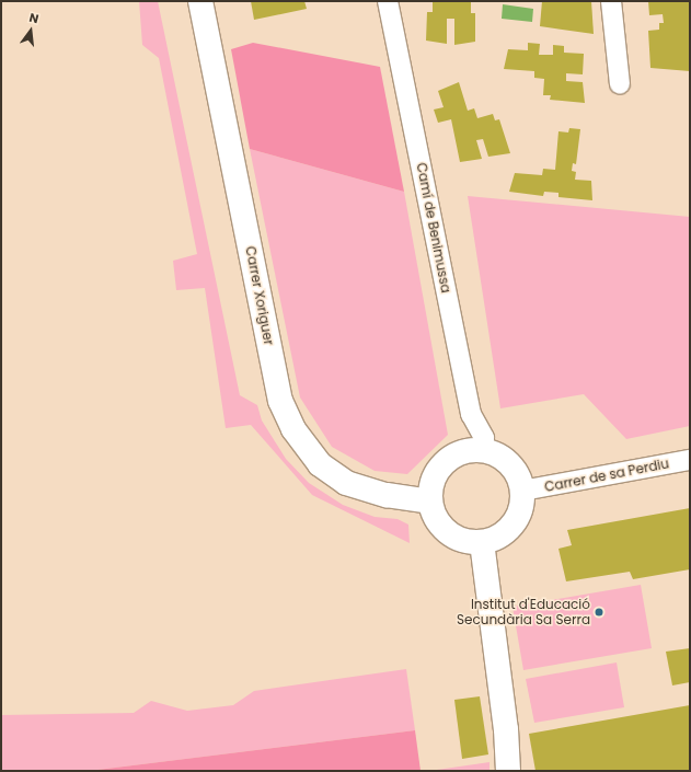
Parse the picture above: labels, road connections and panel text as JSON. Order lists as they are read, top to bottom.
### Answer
{
  "streets": {
    "street": ["Camí de Benimussa", "Carrer Xoriguer", "Carrer de sa Perdiu"]
  },
  "crossings": [
    ["Camí de Benimussa", "Carrer Xoriguer"],
    ["Camí de Benimussa", "Carrer de sa Perdiu"],
    ["Carrer Xoriguer", "Carrer de sa Perdiu"]
  ],
  "places": ["Institut d'Educació Secundària Sa Serra"],
  "north": "top"
}
